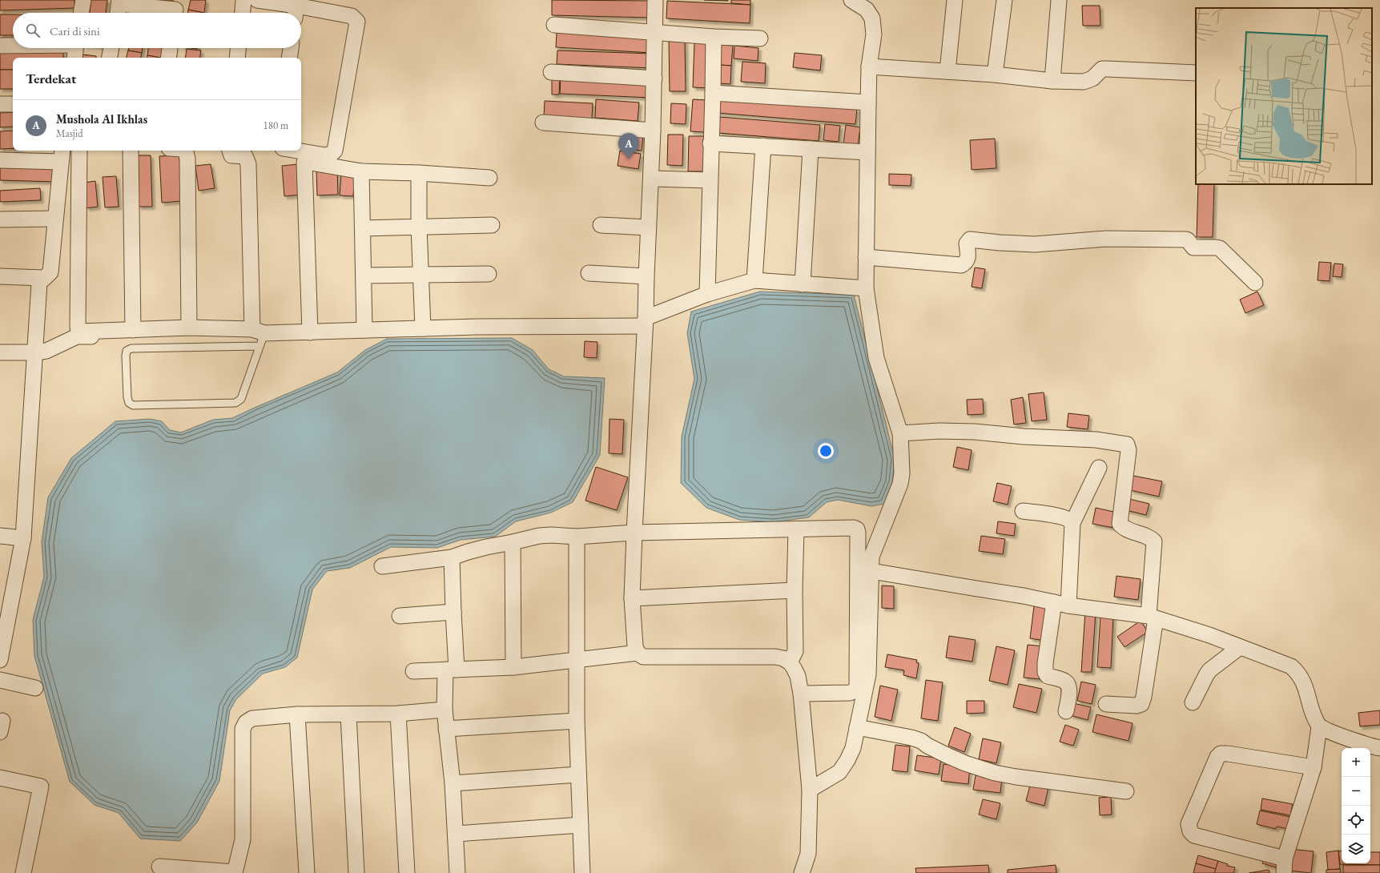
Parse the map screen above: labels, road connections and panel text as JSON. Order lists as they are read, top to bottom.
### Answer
{
  "page": {
    "search": "Cari di sini",
    "heading": "Terdekat",
    "list": [
      {
        "mark": "A",
        "name": "Mushola Al Ikhlas",
        "note": "Masjid",
        "value": "180 m"
      }
    ],
    "pins": "A",
    "map_buttons": ["+", "−"]
  }
}
